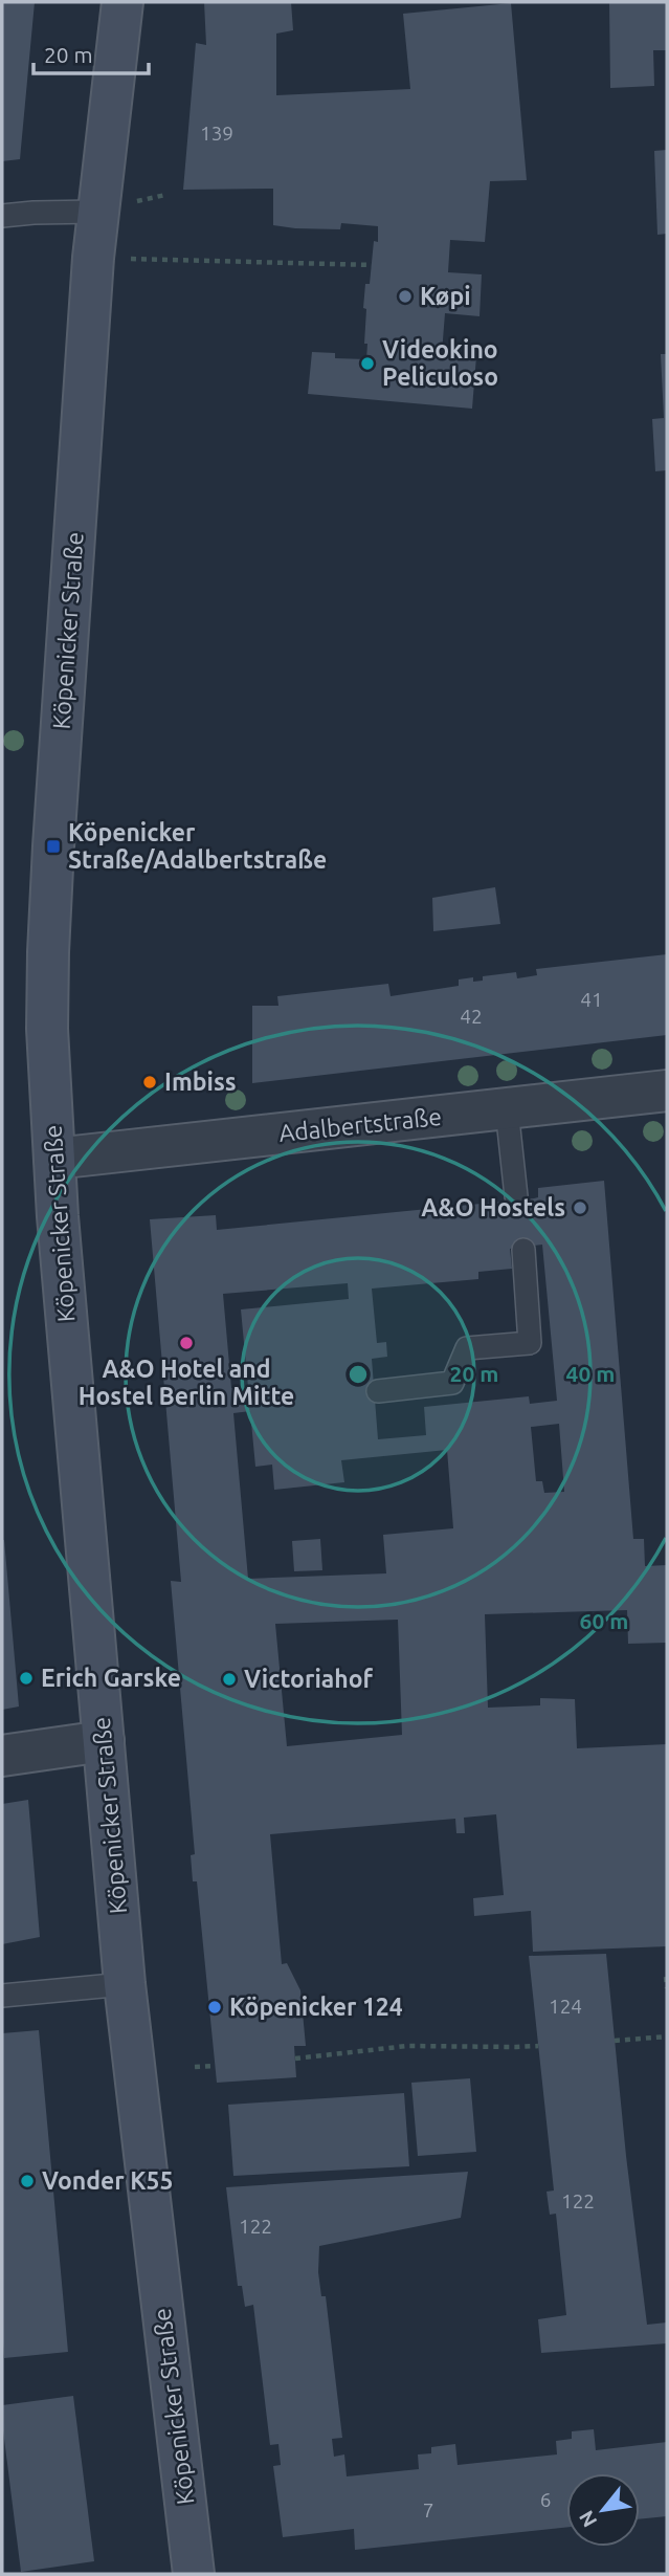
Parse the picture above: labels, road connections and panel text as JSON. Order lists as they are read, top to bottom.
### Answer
{
  "streets": {
    "main road": ["Köpenicker Straße"],
    "street": ["Adalbertstraße"]
  },
  "crossings": [
    ["Köpenicker Straße", "Adalbertstraße"]
  ],
  "places": {
    "other": [
      "Køpi",
      "Videokino Peliculoso",
      "Imbiss",
      "A&O Hostels",
      "A&O Hotel and Hostel Berlin Mitte",
      "Erich Garske",
      "Victoriahof",
      "Köpenicker 124",
      "Vonder K55"
    ],
    "transit": ["Köpenicker Straße/Adalbertstraße"]
  },
  "house_numbers": [
    "139",
    "41",
    "42",
    "124",
    "122",
    "122",
    "6",
    "7"
  ],
  "scale_bar": "20 m",
  "north": "bottom left",
  "rings": ["20 m", "40 m", "60 m"]
}
